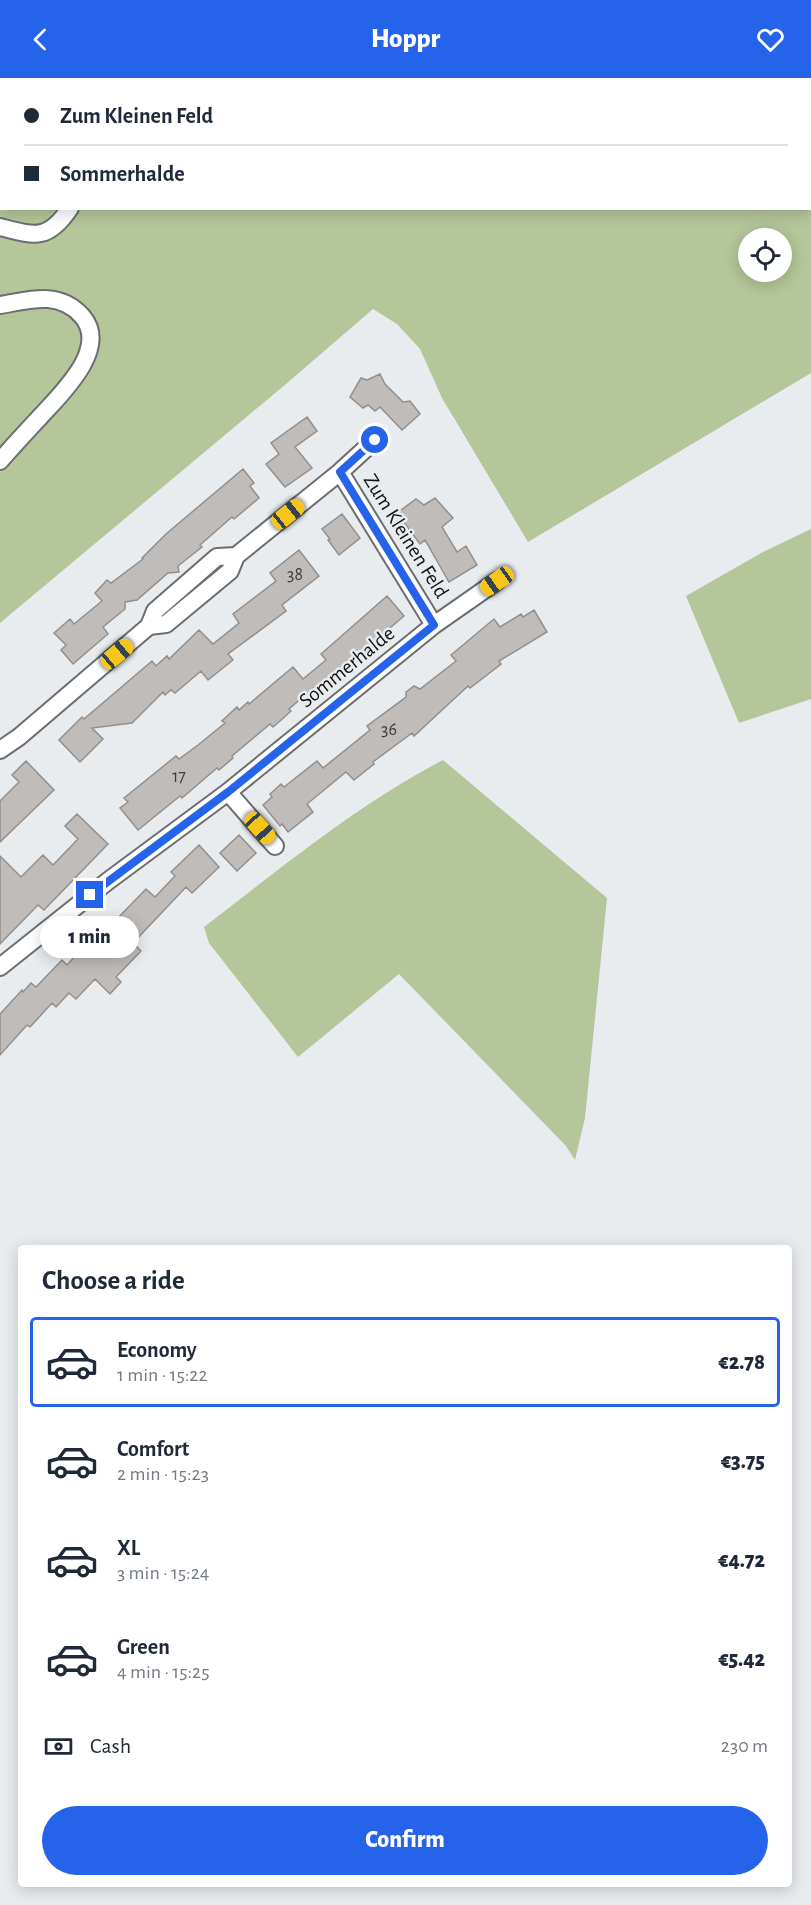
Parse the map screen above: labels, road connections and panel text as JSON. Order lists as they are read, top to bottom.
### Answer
{
  "streets": {
    "street": ["Zum Kleinen Feld", "Sommerhalde"]
  },
  "crossings": [
    ["Zum Kleinen Feld", "Sommerhalde"]
  ],
  "house_numbers": ["38", "36", "17"],
  "page": {
    "header": "Hoppr",
    "banner": ["Zum Kleinen Feld", "Sommerhalde"],
    "bubble": "1 min",
    "heading": "Choose a ride",
    "list": [
      {
        "name": "Economy",
        "note": "1 min · 15:22",
        "value": "€2.78"
      },
      {
        "name": "Comfort",
        "note": "2 min · 15:23",
        "value": "€3.75"
      },
      {
        "name": "XL",
        "note": "3 min · 15:24",
        "value": "€4.72"
      },
      {
        "name": "Green",
        "note": "4 min · 15:25",
        "value": "€5.42"
      }
    ],
    "pay": ["Cash", "230 m"],
    "buttons": "Confirm"
  }
}
